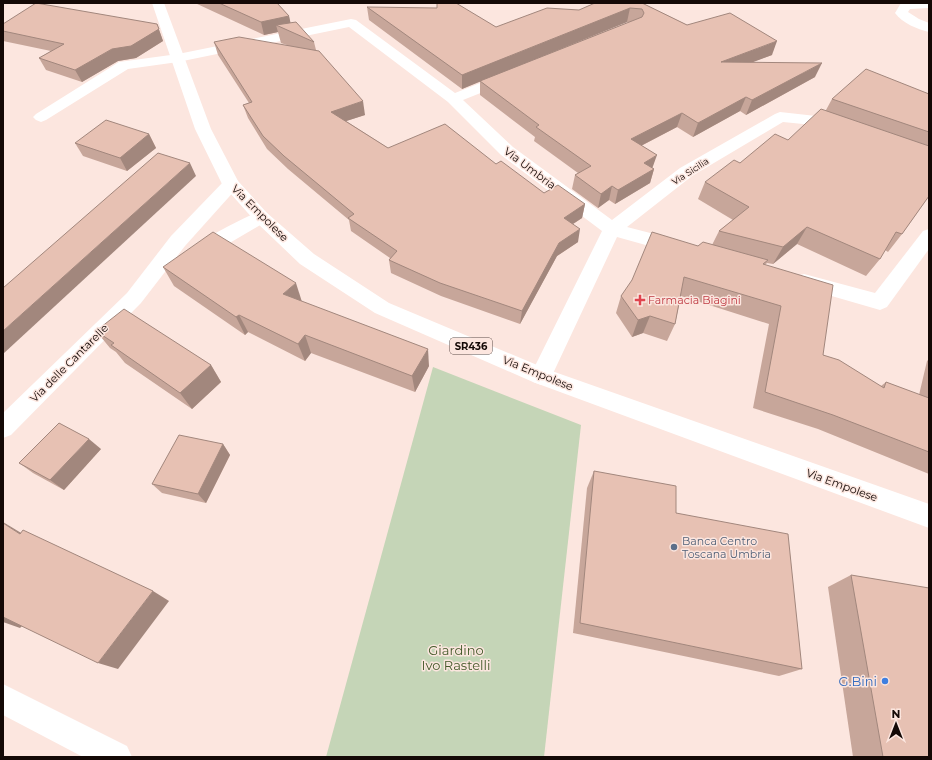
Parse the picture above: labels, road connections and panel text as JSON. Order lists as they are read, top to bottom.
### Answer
{
  "streets": {
    "street": [
      "Via Umbria",
      "Via Sicilia",
      "Via Empolese",
      "SR436",
      "Via delle Cantarelle"
    ]
  },
  "crossings": [
    ["Via Umbria", "Via Sicilia"],
    ["Via Umbria", "Via Empolese"],
    ["Via Sicilia", "Via Empolese"]
  ],
  "parks": ["Giardino Ivo Rastelli"],
  "places": {
    "health": ["Farmacia Biagini"],
    "other": ["Banca Centro Toscana Umbria", "G.Bini"]
  },
  "north": "top"
}
